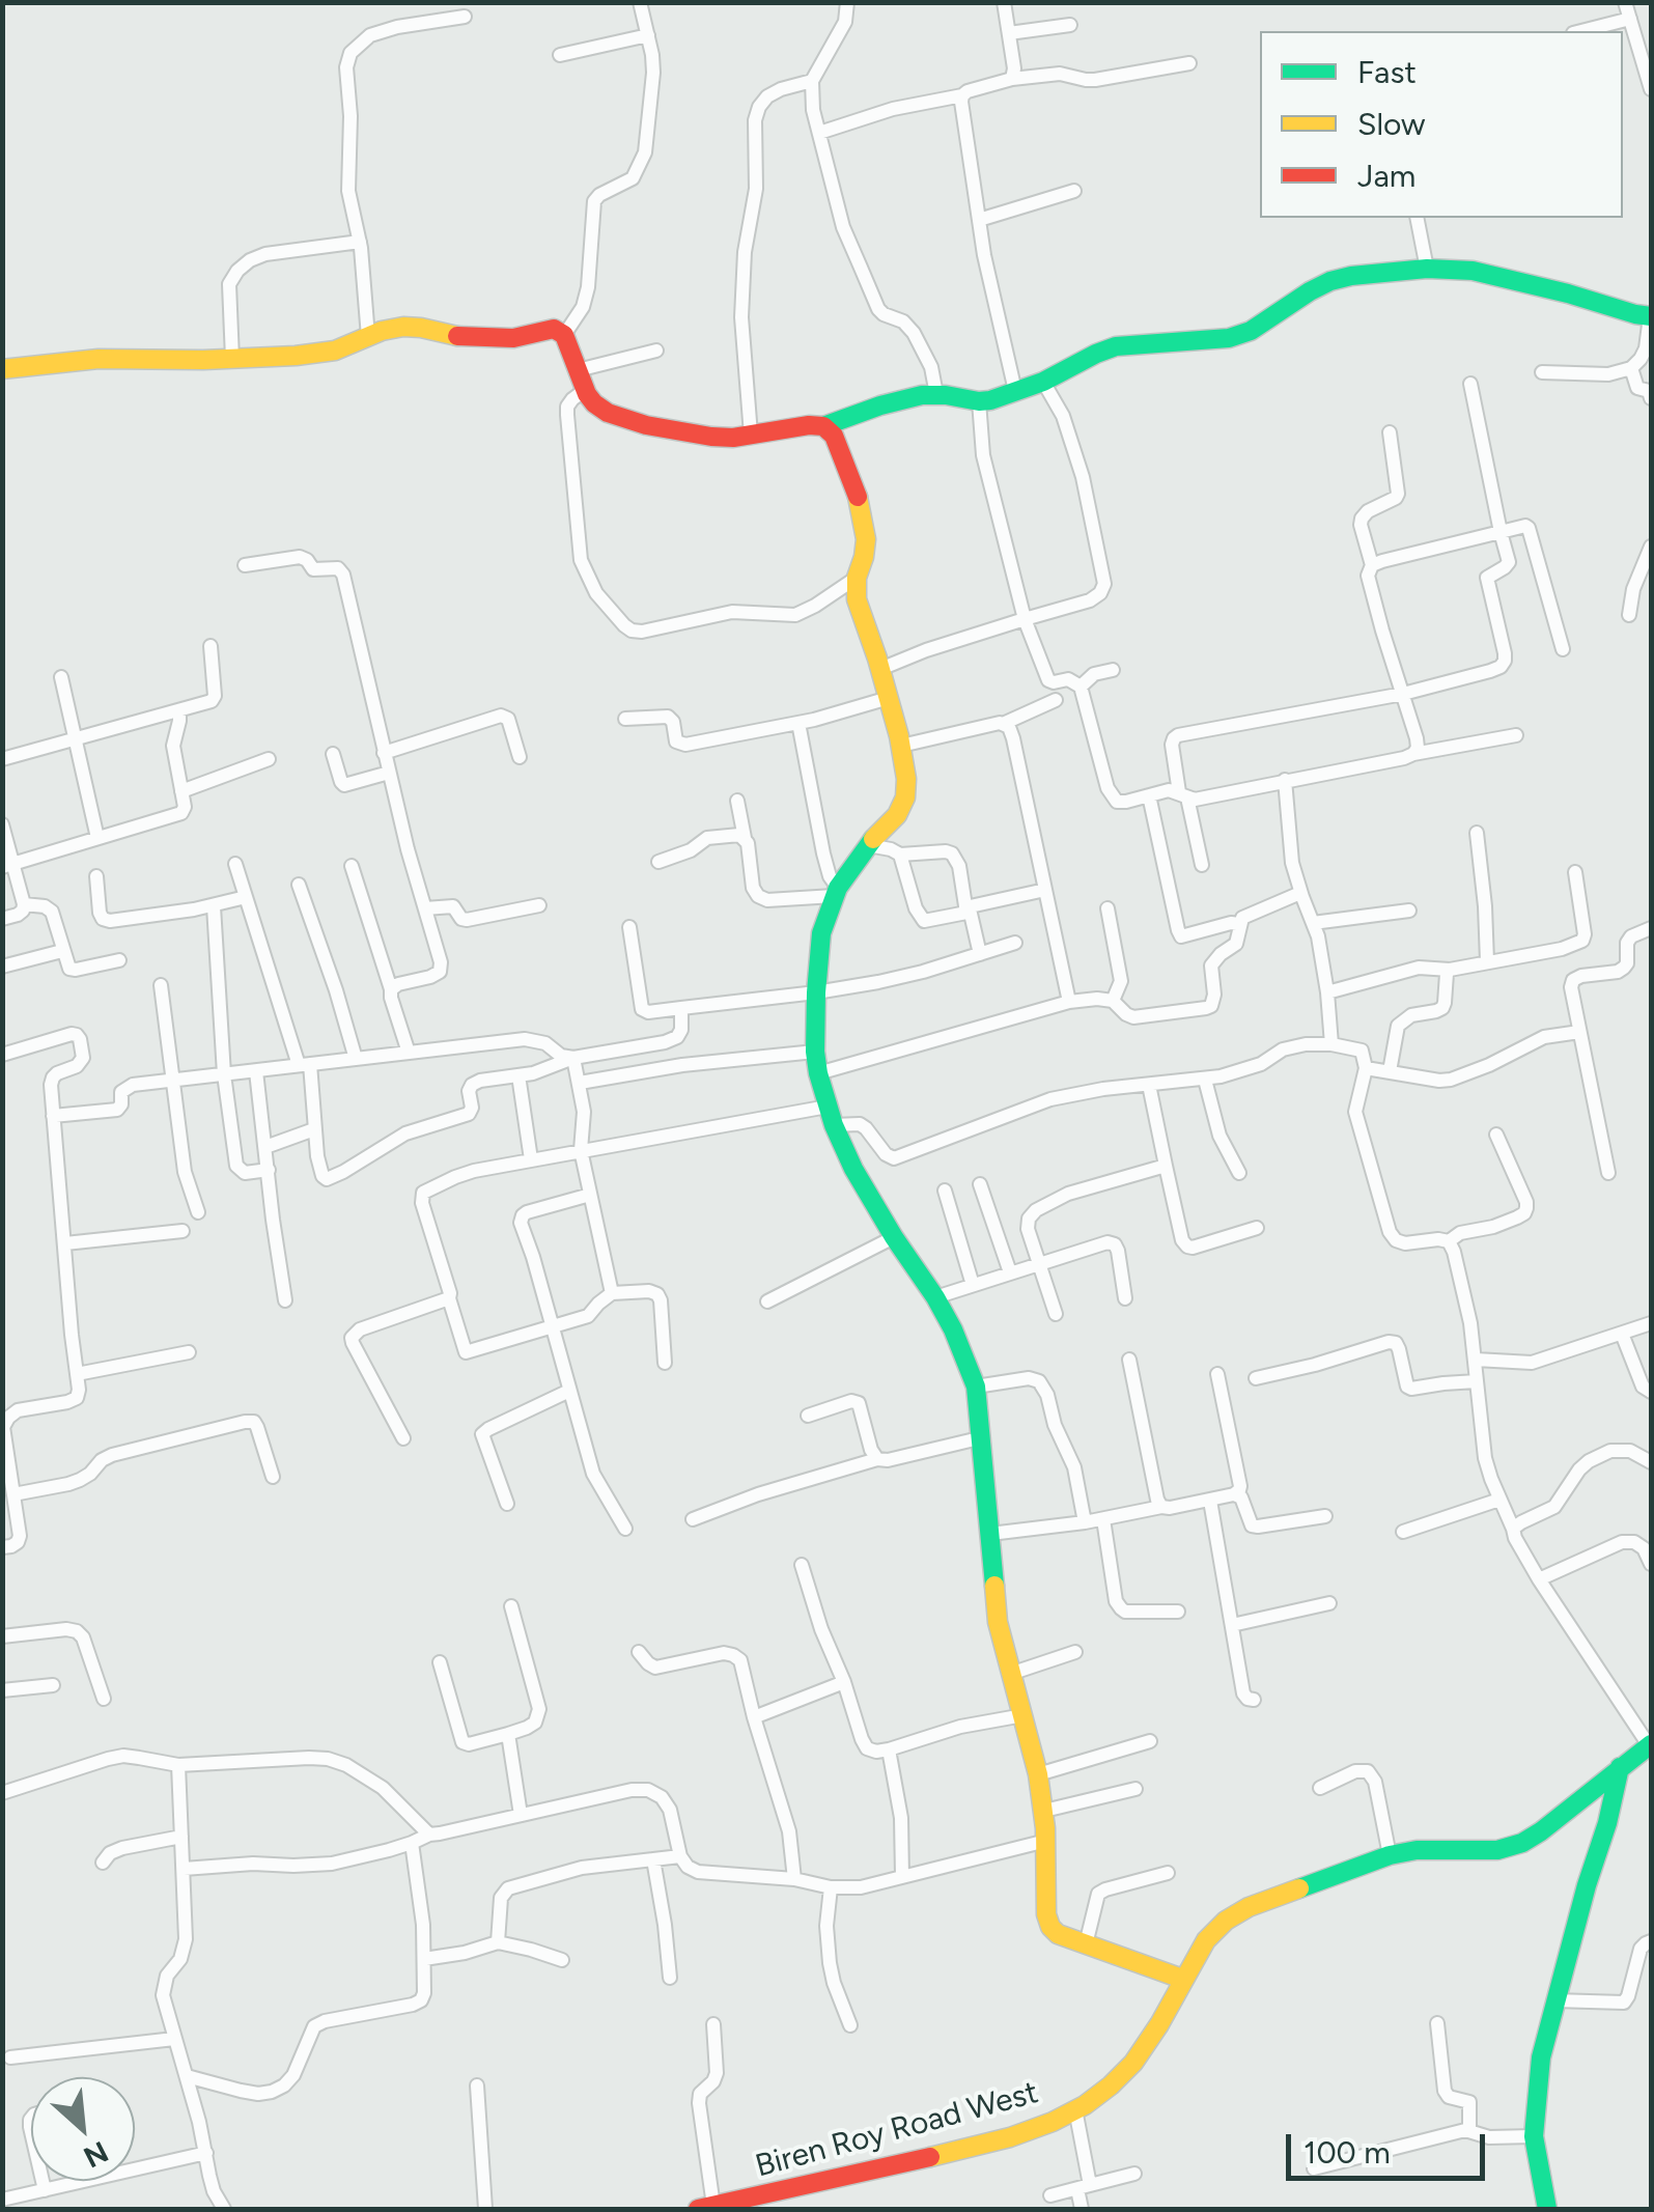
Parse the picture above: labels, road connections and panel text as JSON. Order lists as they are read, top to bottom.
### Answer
{
  "streets": {
    "street": ["Biren Roy Road West"]
  },
  "legend": ["Fast", "Slow", "Jam"],
  "scale_bar": "100 m",
  "north": "bottom right"
}
